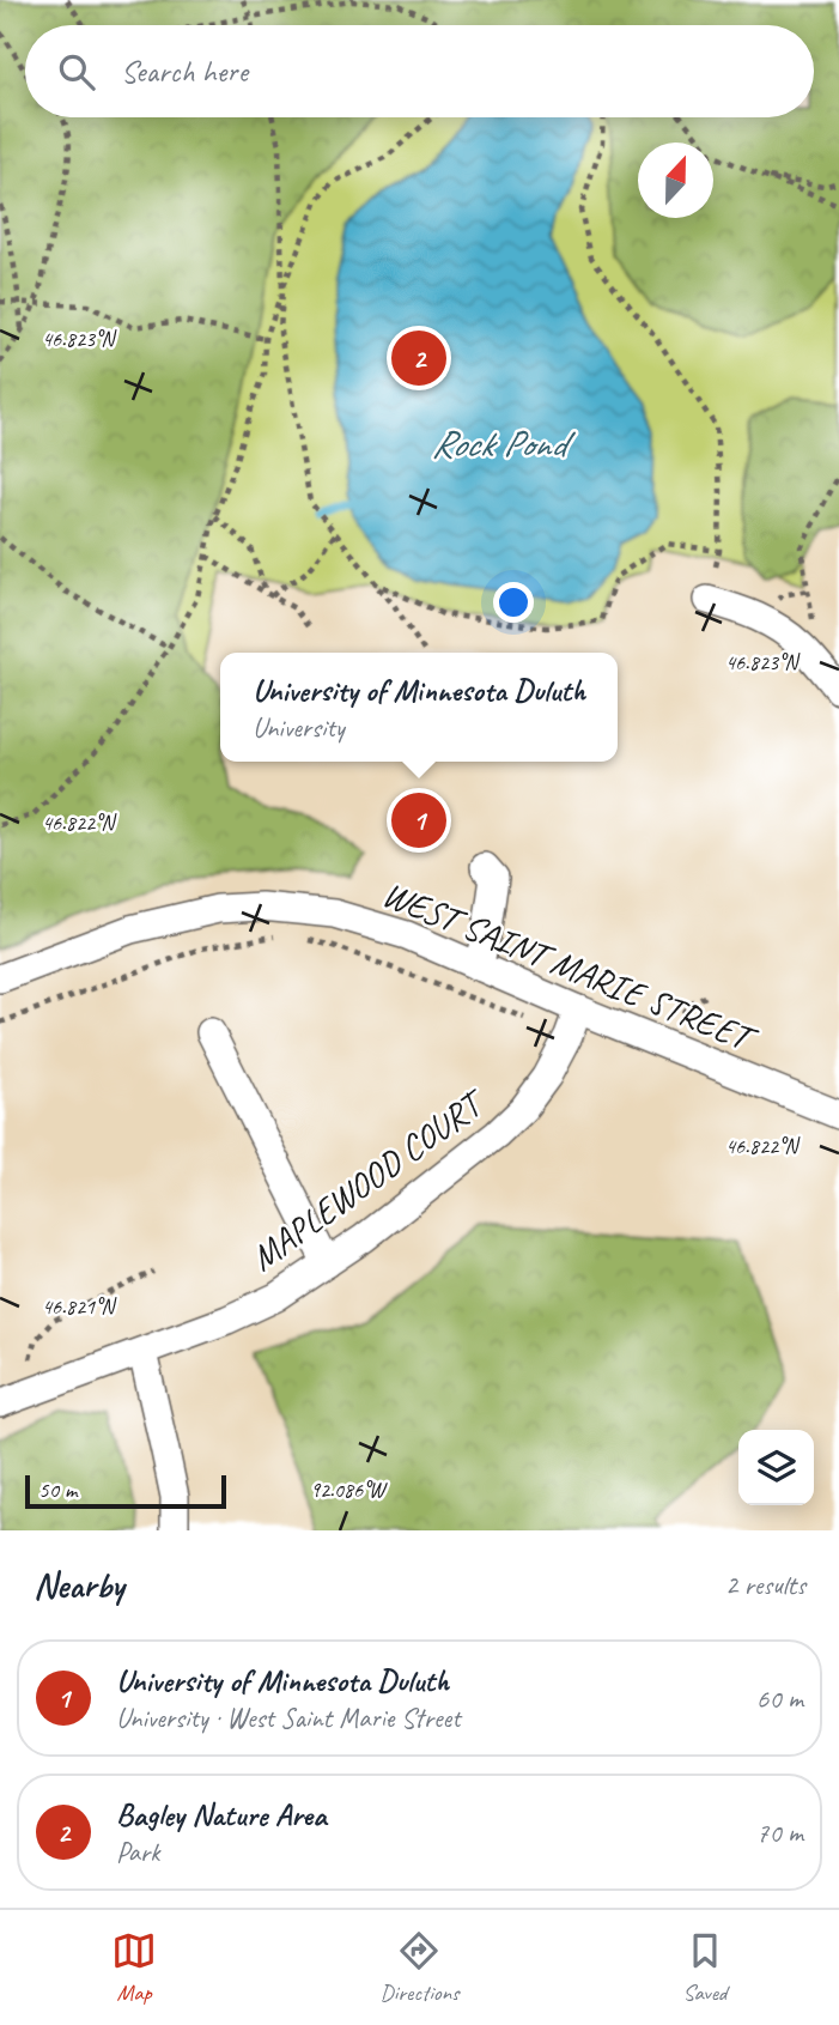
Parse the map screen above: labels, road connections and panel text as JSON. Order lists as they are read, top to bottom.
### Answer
{
  "streets": {
    "street": ["WEST SAINT MARIE STREET", "MAPLEWOOD COURT"]
  },
  "crossings": [
    ["WEST SAINT MARIE STREET", "MAPLEWOOD COURT"]
  ],
  "water": ["Rock Pond"],
  "scale_bar": "50 m",
  "north": "top",
  "page": {
    "search": "Search here",
    "pins": ["2", "1"],
    "popup": ["University of Minnesota Duluth", "University"],
    "scale": "50 m",
    "heading": ["Nearby", "2 results"],
    "list": [
      {
        "mark": "1",
        "name": "University of Minnesota Duluth",
        "note": "University · West Saint Marie Street",
        "value": "60 m"
      },
      {
        "mark": "2",
        "name": "Bagley Nature Area",
        "note": "Park",
        "value": "70 m"
      }
    ],
    "nav": ["Map", "Directions", "Saved"]
  },
  "coordinates": [
    "46.823°N",
    "46.822°N",
    "46.821°N",
    "92.086°W"
  ]
}
